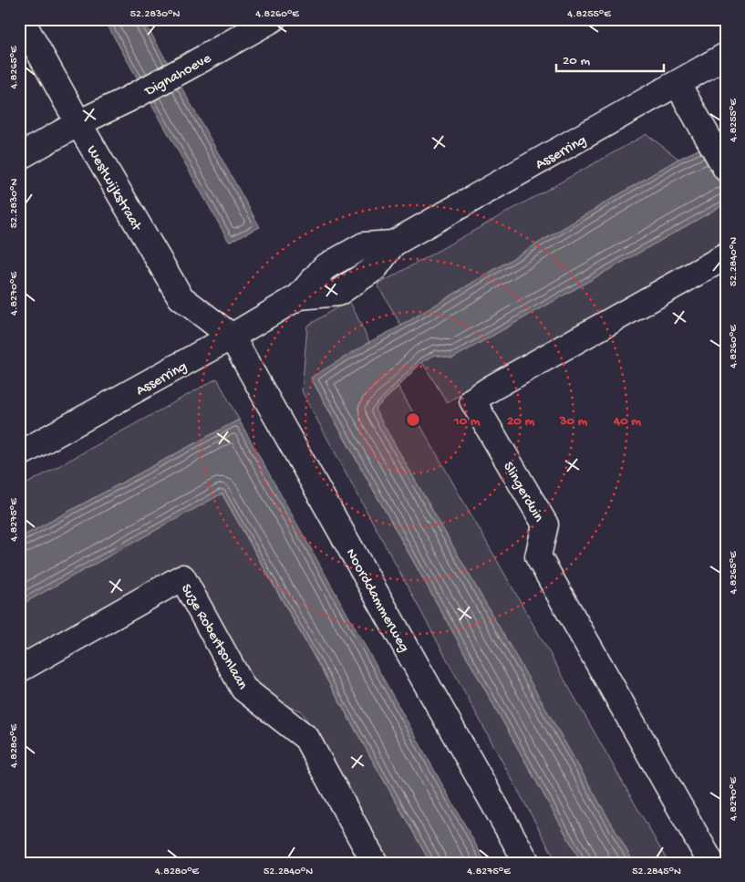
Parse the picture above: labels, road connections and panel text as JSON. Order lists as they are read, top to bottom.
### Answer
{
  "streets": {
    "street": [
      "Dignahoeve",
      "Asserring",
      "Westwijkstraat",
      "Slingerduin",
      "Noorddammerweg",
      "Suze Robertsonlaan"
    ]
  },
  "crossings": [
    ["Dignahoeve", "Westwijkstraat"],
    ["Asserring", "Westwijkstraat"],
    ["Asserring", "Noorddammerweg"],
    ["Westwijkstraat", "Noorddammerweg"]
  ],
  "scale_bar": "20 m",
  "coordinates": [
    "52.2830°N",
    "4.8260°E",
    "4.8255°E",
    "4.8265°E",
    "52.2840°N",
    "4.8270°E",
    "4.8275°E",
    "4.8280°E",
    "52.2845°N"
  ],
  "rings": [
    "10 m",
    "20 m",
    "30 m",
    "40 m"
  ]
}
